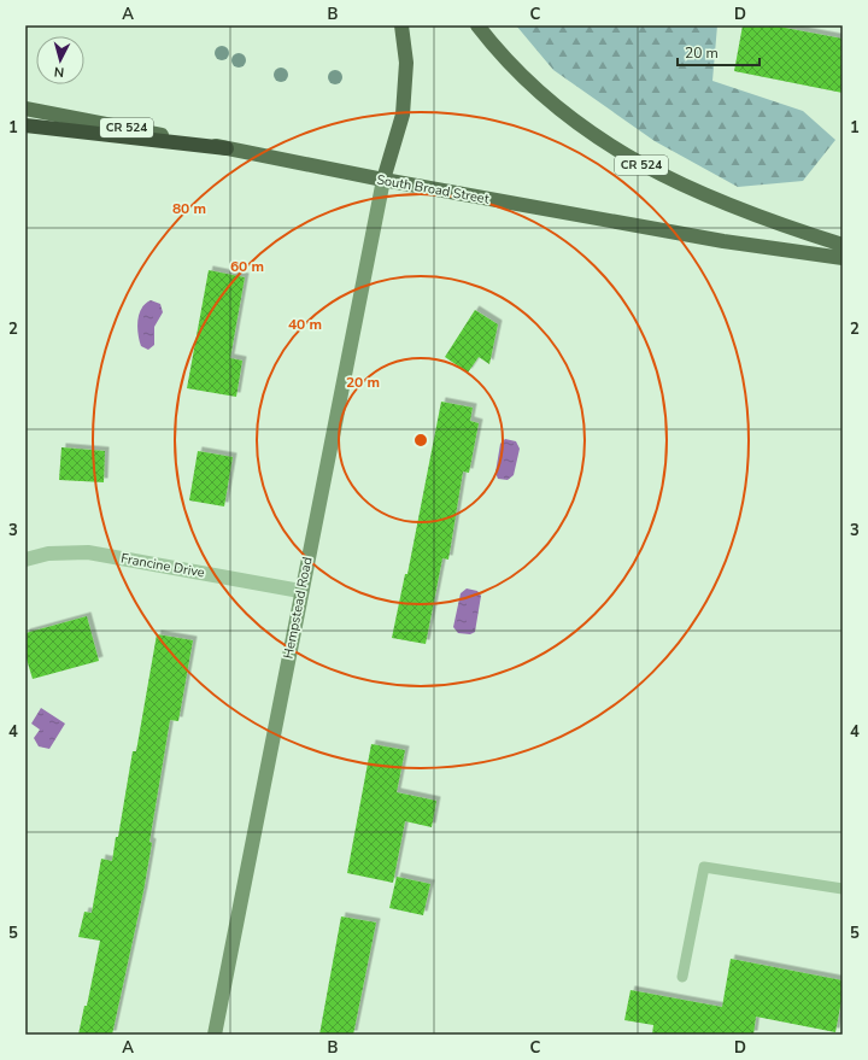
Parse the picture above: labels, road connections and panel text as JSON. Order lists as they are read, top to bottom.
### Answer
{
  "streets": {
    "main road": ["CR 524", "South Broad Street"],
    "street": ["Francine Drive", "Hempstead Road"]
  },
  "crossings": [
    ["South Broad Street", "Hempstead Road"],
    ["Francine Drive", "Hempstead Road"]
  ],
  "scale_bar": "20 m",
  "north": "bottom",
  "grid": {
    "columns": [
      "A",
      "B",
      "C",
      "D"
    ],
    "rows": [
      "1",
      "2",
      "3",
      "4",
      "5"
    ]
  },
  "rings": [
    "80 m",
    "60 m",
    "40 m",
    "20 m"
  ]
}
